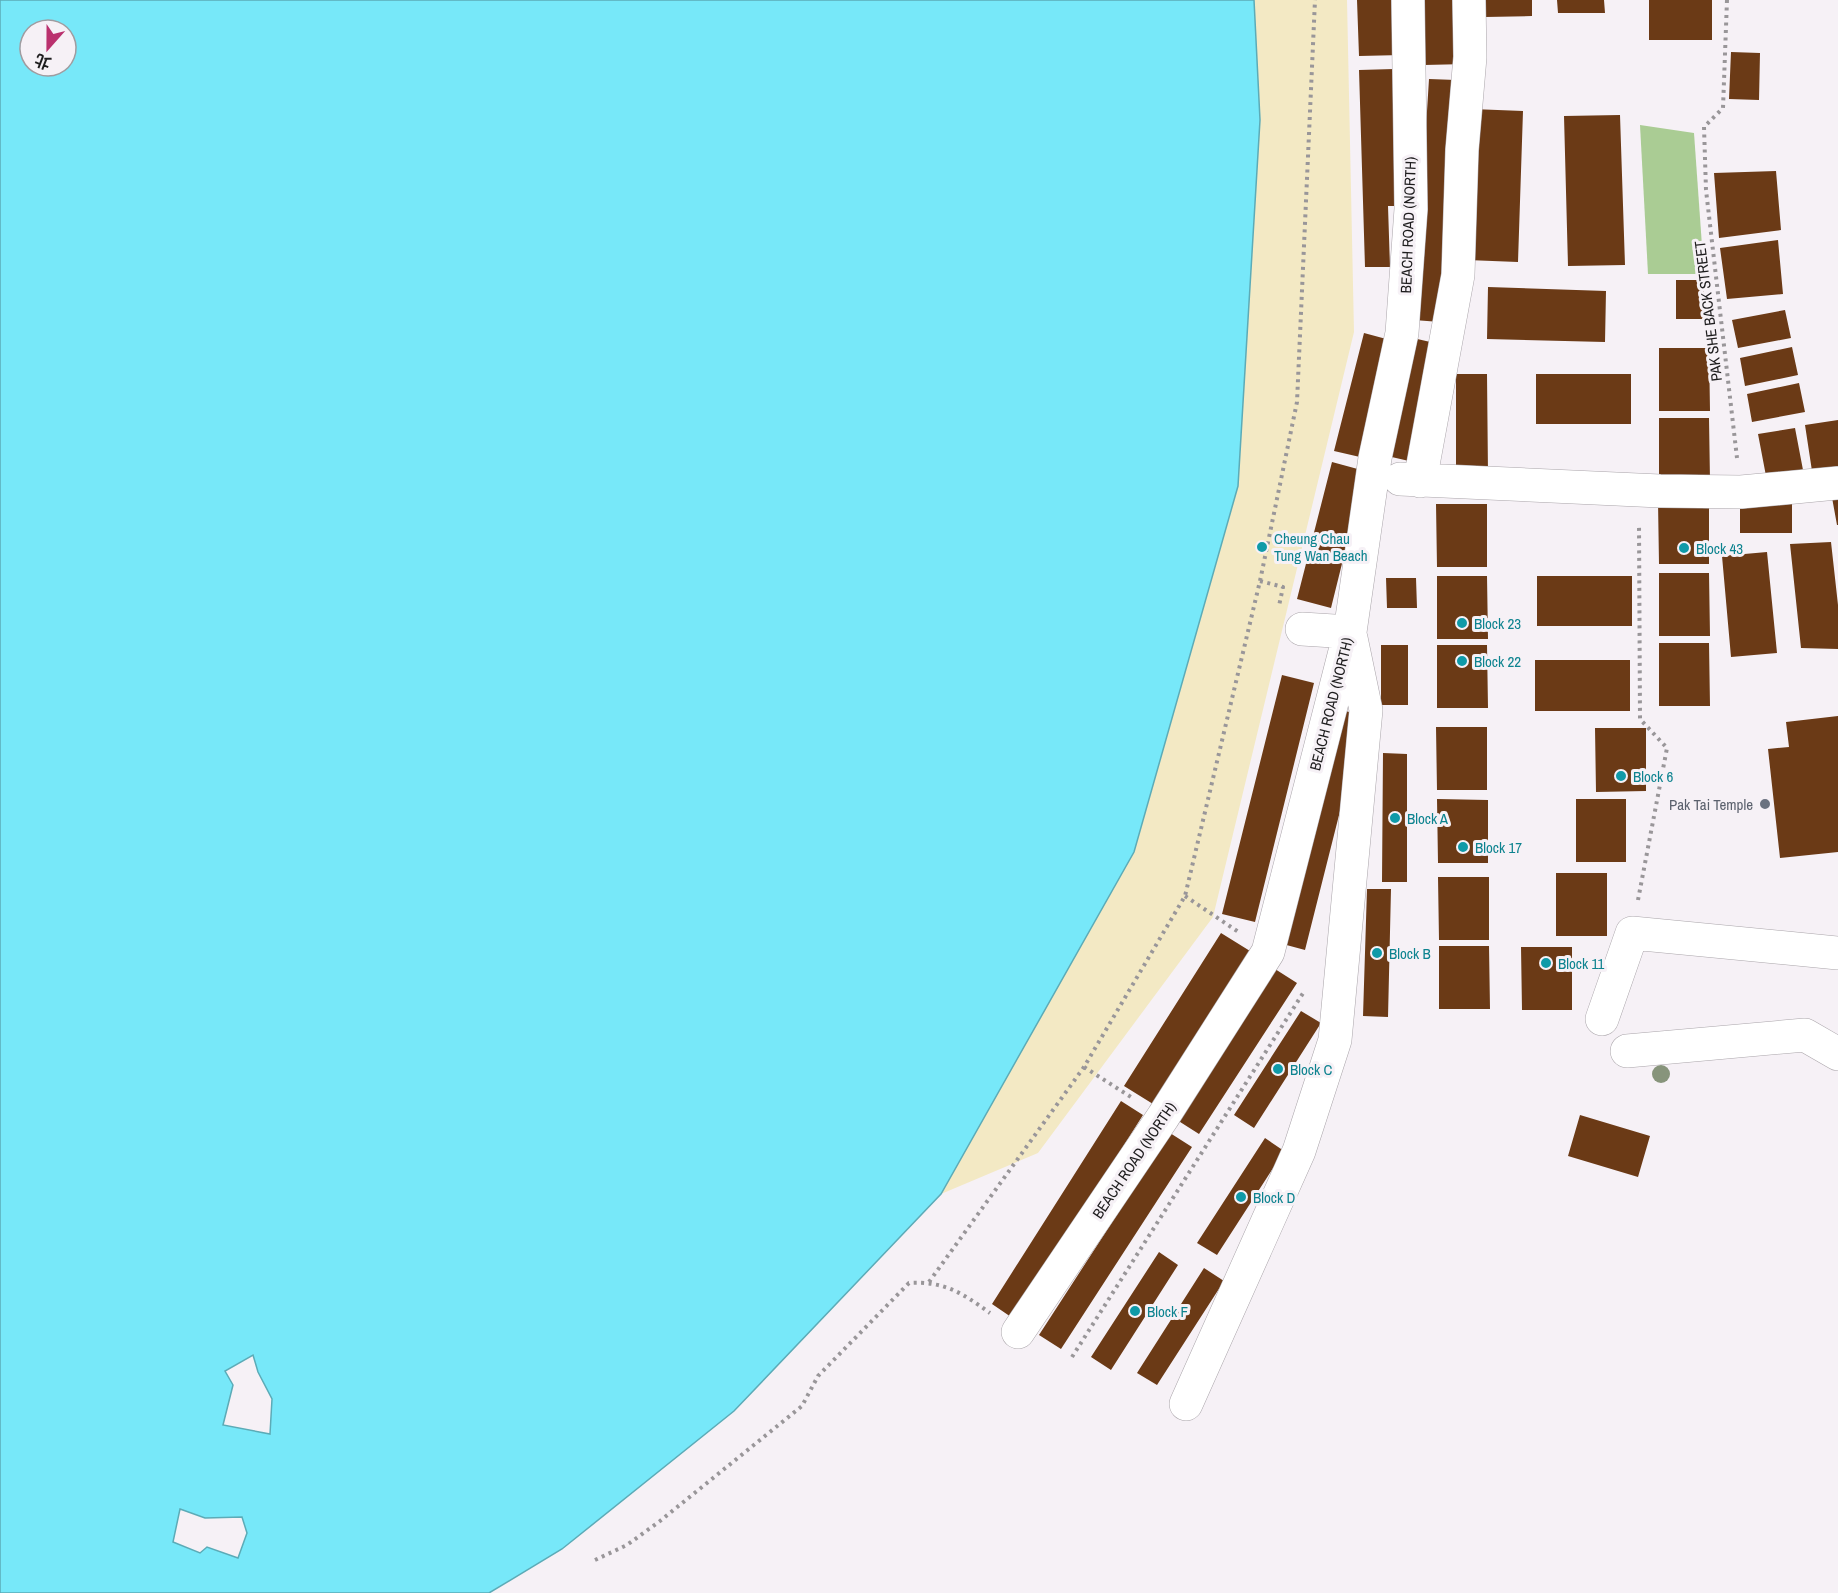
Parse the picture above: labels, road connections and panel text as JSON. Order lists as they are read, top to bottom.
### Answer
{
  "streets": {
    "street": ["BEACH ROAD (NORTH)"],
    "path": ["PAK SHE BACK STREET"]
  },
  "places": [
    "Cheung Chau Tung Wan Beach",
    "Block 43",
    "Block 23",
    "Block 22",
    "Block 6",
    "Pak Tai Temple",
    "Block A",
    "Block 17",
    "Block B",
    "Block 11",
    "Block C",
    "Block D",
    "Block F"
  ],
  "north": "bottom"
}
